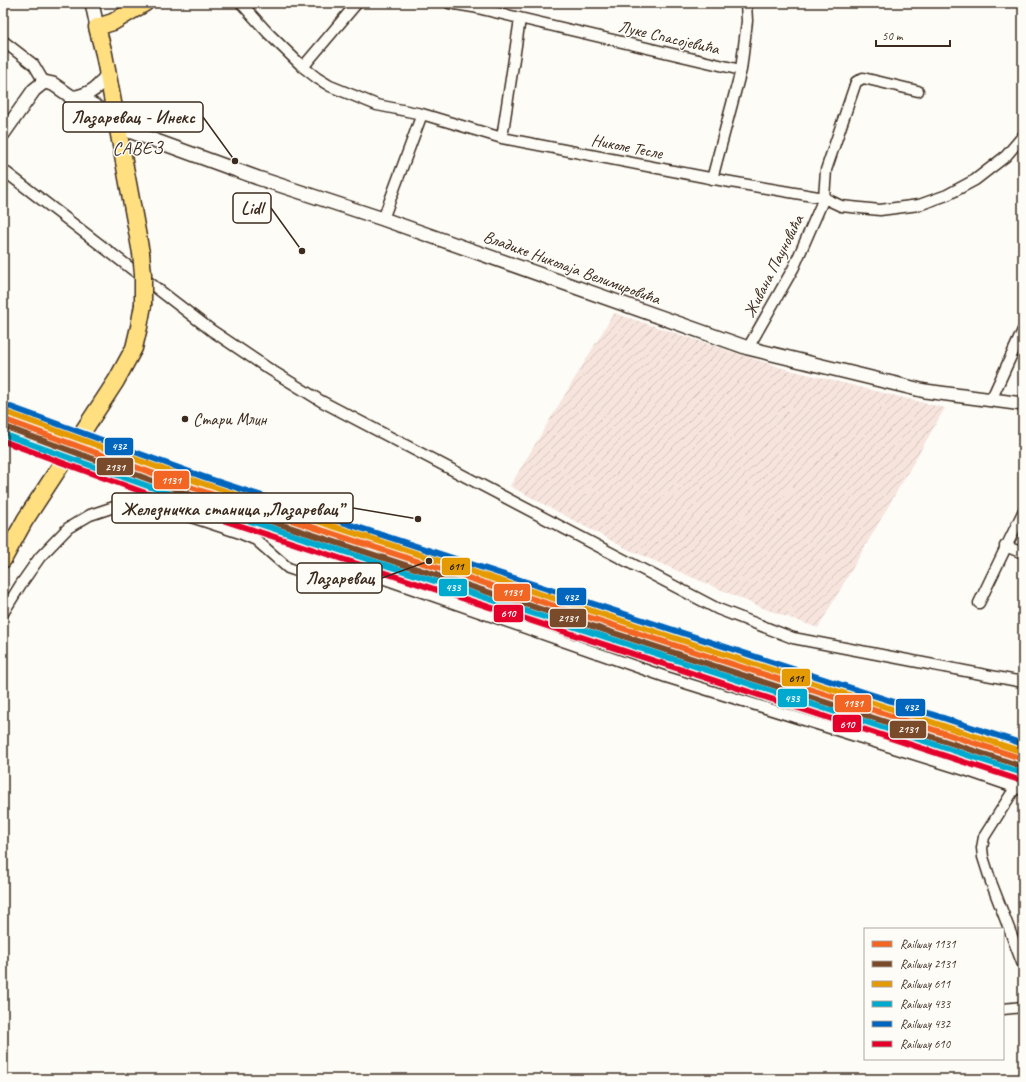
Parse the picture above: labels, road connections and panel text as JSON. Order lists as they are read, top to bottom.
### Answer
{
  "streets": {
    "street": [
      "Луке Спасојевића",
      "Николе Тесле",
      "Живана Пауновића",
      "Владике Николаја Велимировића"
    ]
  },
  "crossings": [
    ["Николе Тесле", "Живана Пауновића"],
    ["Живана Пауновића", "Владике Николаја Велимировића"]
  ],
  "districts": ["САВЕЗ"],
  "places": [
    "Лазаревац - Инекс",
    "Lidl",
    "Стари Млин",
    "Железничка станица „Лазаревац”",
    "Лазаревац"
  ],
  "lines": [
    "rail line 432",
    "rail line 611",
    "rail line 1131",
    "rail line 2131",
    "rail line 433",
    "rail line 610"
  ],
  "legend": [
    "Railway 1131",
    "Railway 2131",
    "Railway 611",
    "Railway 433",
    "Railway 432",
    "Railway 610"
  ],
  "scale_bar": "50 m"
}
